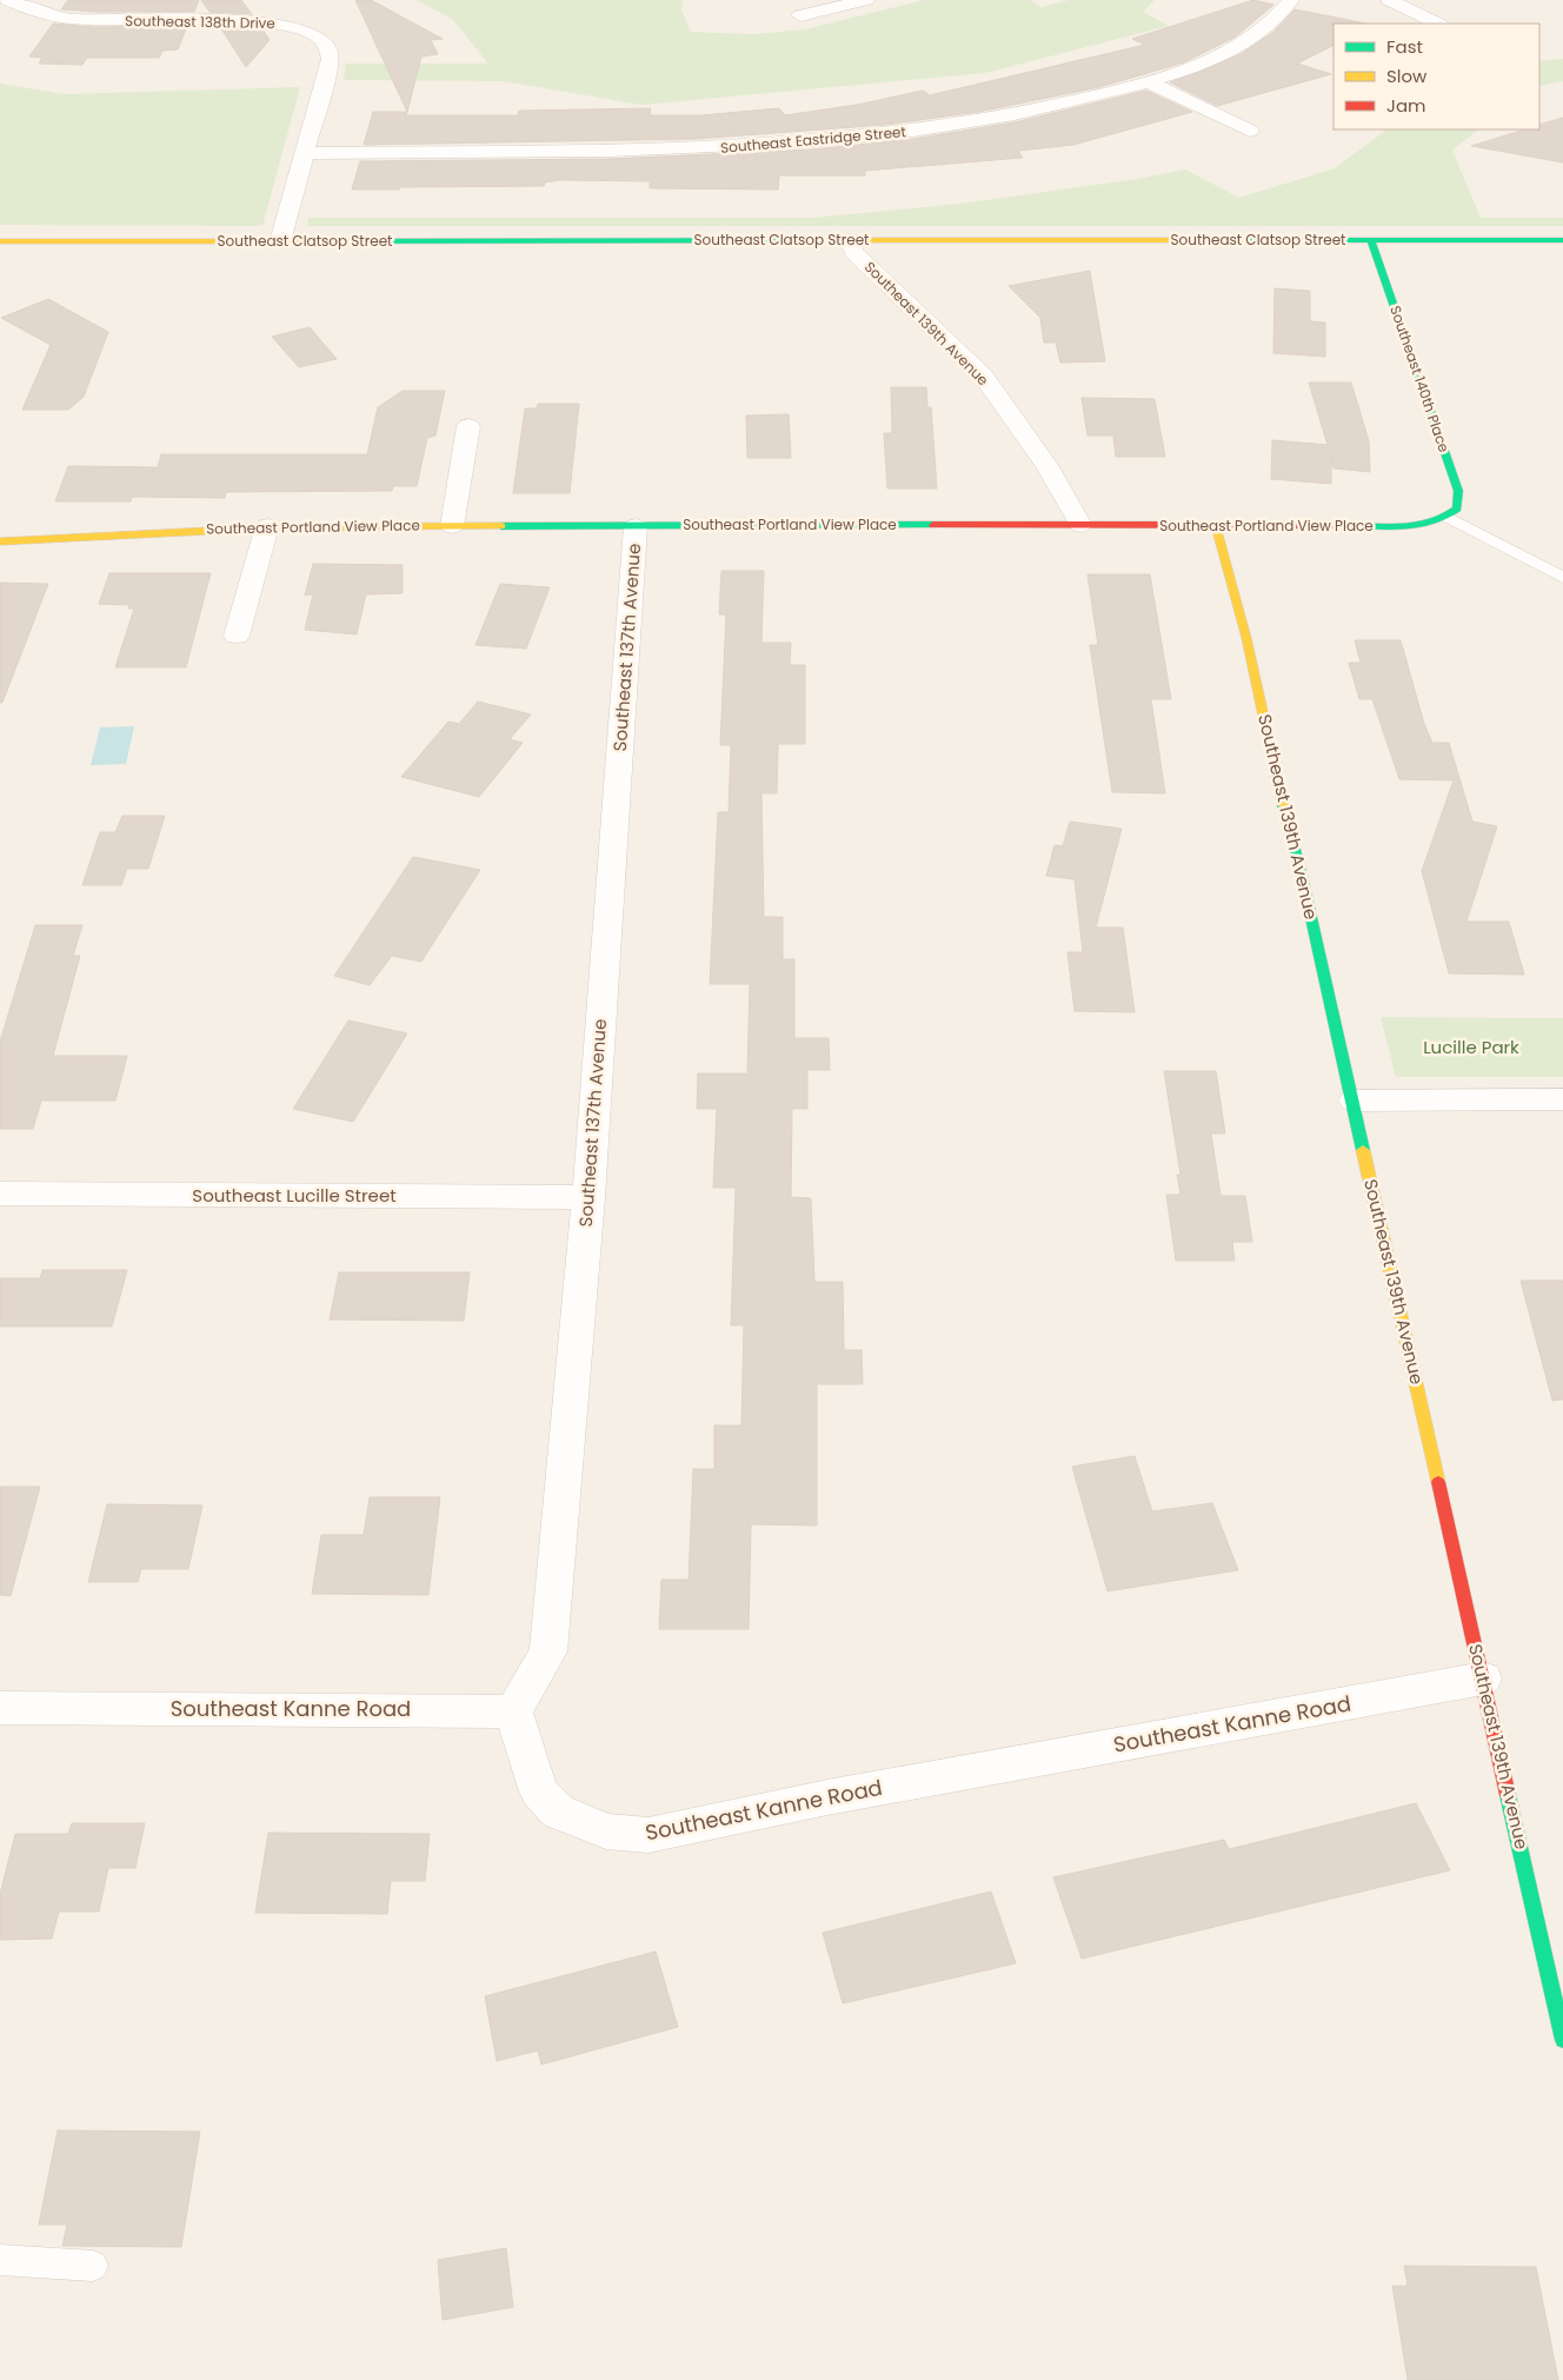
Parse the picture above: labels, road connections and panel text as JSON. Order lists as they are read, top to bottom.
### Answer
{
  "streets": {
    "street": [
      "Southeast 138th Drive",
      "Southeast Eastridge Street",
      "Southeast Clatsop Street",
      "Southeast 139th Avenue",
      "Southeast 140th Place",
      "Southeast Portland View Place",
      "Southeast 137th Avenue",
      "Southeast Lucille Street",
      "Southeast Kanne Road"
    ]
  },
  "crossings": [
    ["Southeast 138th Drive", "Southeast Eastridge Street"],
    ["Southeast 138th Drive", "Southeast Clatsop Street"],
    ["Southeast Clatsop Street", "Southeast 139th Avenue"],
    ["Southeast Clatsop Street", "Southeast 140th Place"],
    ["Southeast 139th Avenue", "Southeast Portland View Place"],
    ["Southeast 139th Avenue", "Southeast Kanne Road"],
    ["Southeast 140th Place", "Southeast Portland View Place"],
    ["Southeast Portland View Place", "Southeast 137th Avenue"],
    ["Southeast 137th Avenue", "Southeast Lucille Street"],
    ["Southeast 137th Avenue", "Southeast Kanne Road"]
  ],
  "parks": ["Lucille Park"],
  "legend": ["Fast", "Slow", "Jam"]
}
